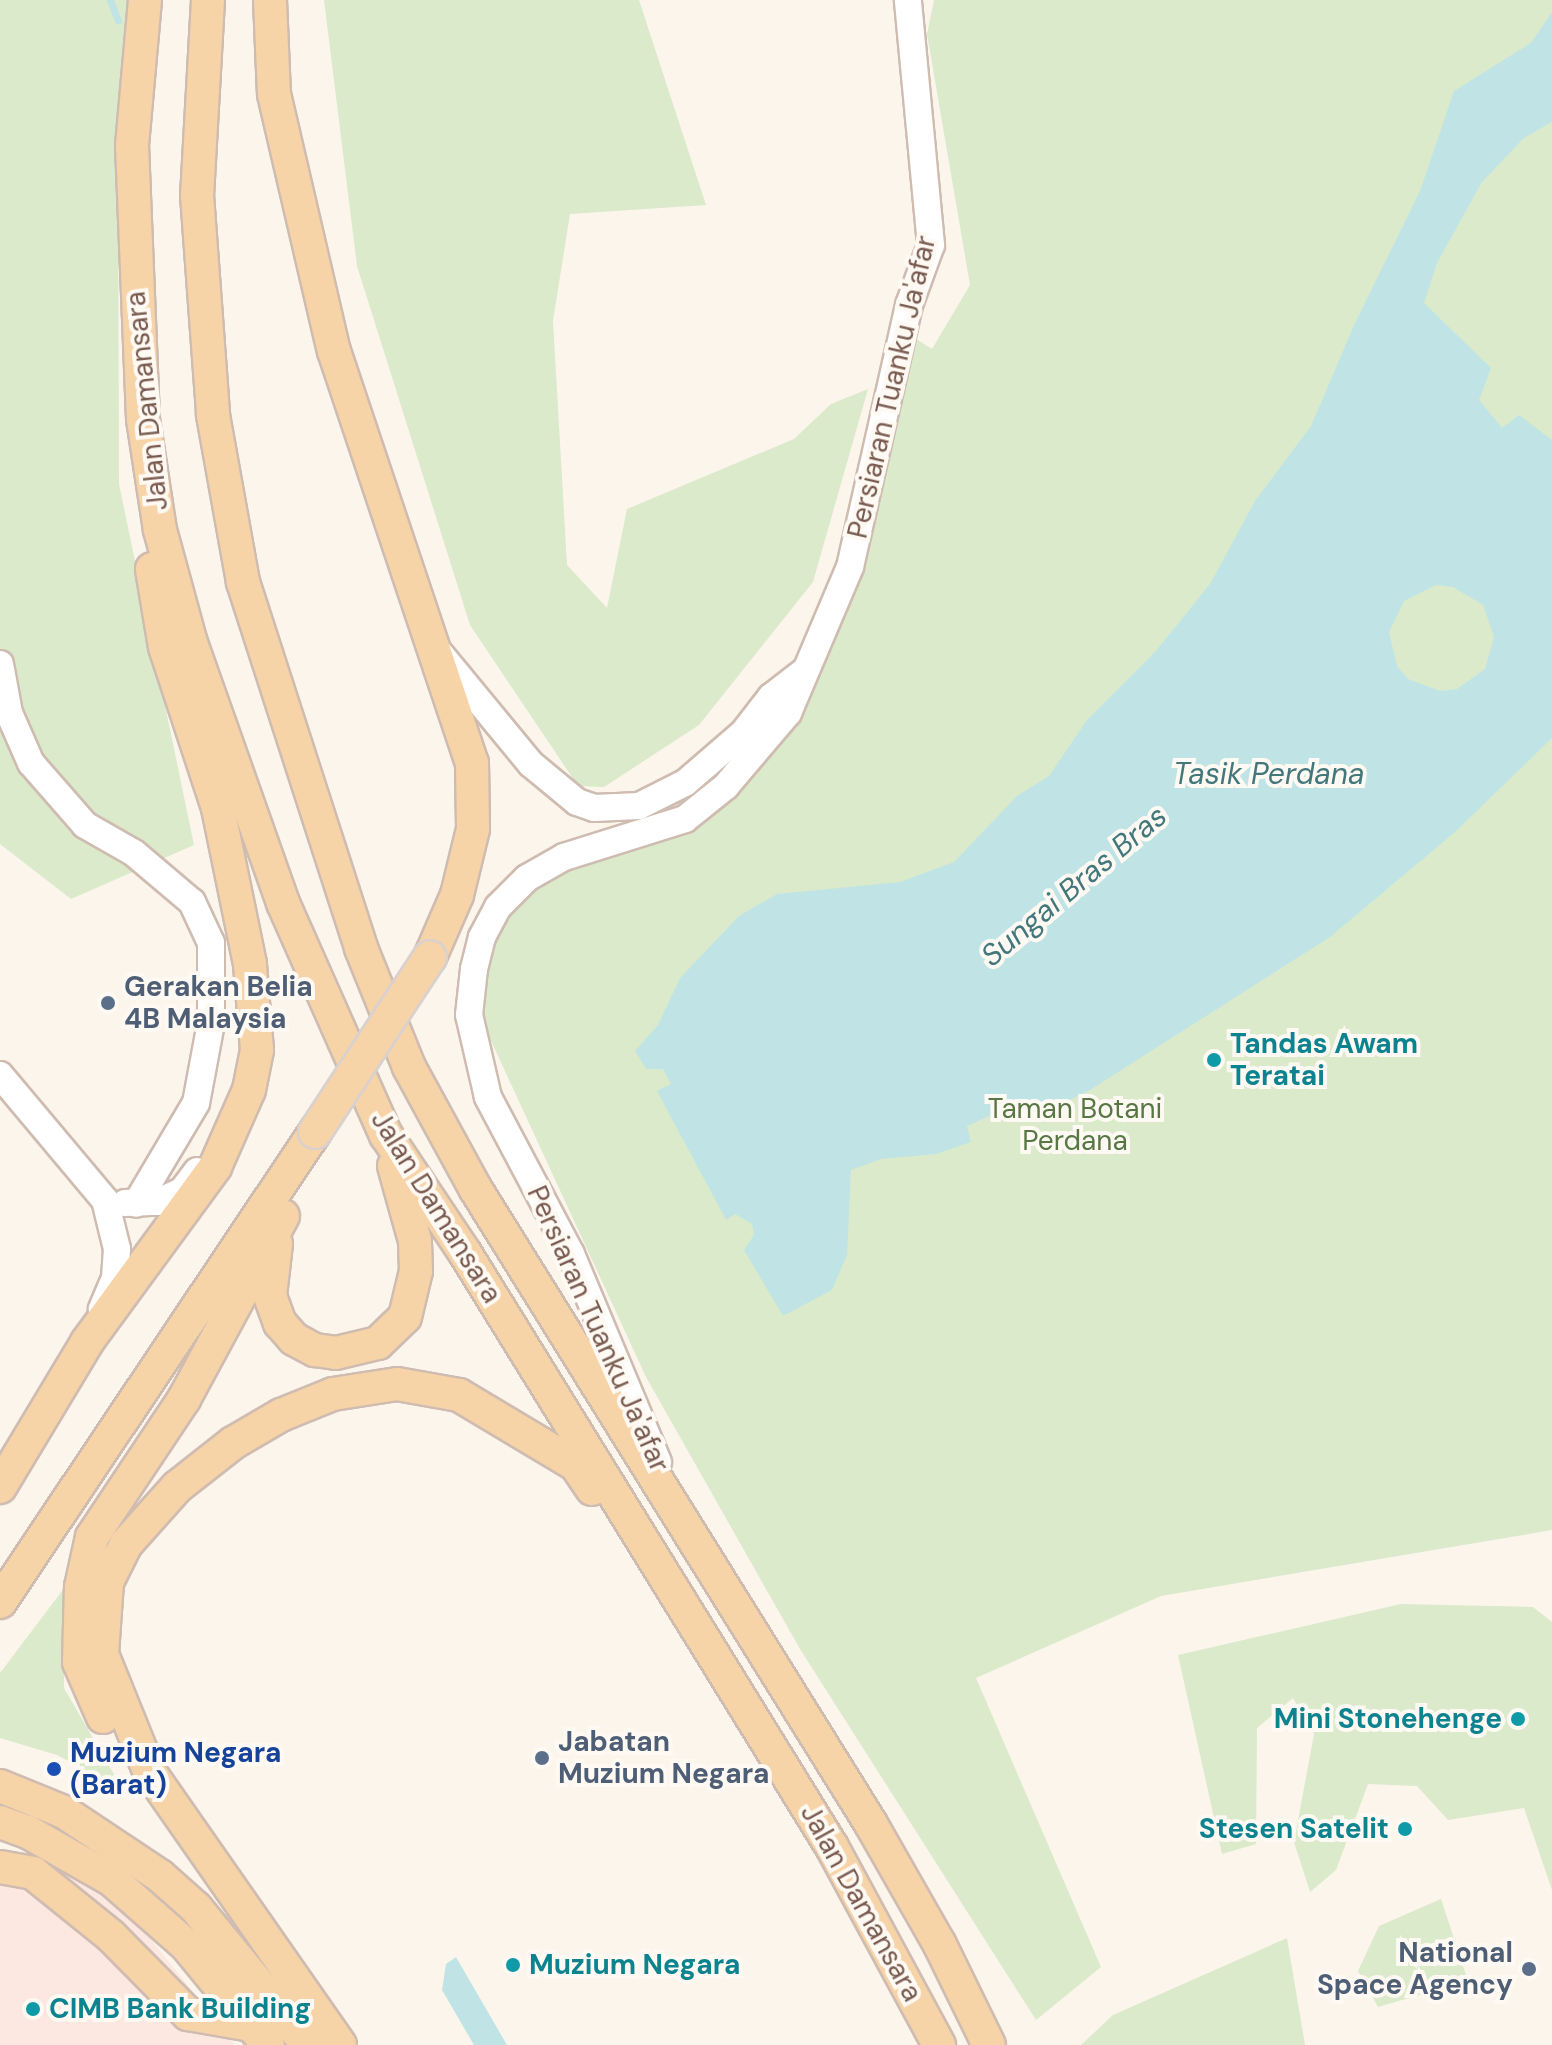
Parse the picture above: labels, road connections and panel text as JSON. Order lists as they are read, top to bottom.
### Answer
{
  "streets": {
    "main road": ["Jalan Damansara"],
    "street": ["Persiaran Tuanku Ja'afar"]
  },
  "crossings": [
    ["Persiaran Tuanku Ja'afar", "Jalan Damansara"]
  ],
  "water": ["Tasik Perdana", "Sungai Bras Bras"],
  "parks": ["Taman Botani Perdana"],
  "places": [
    "Gerakan Belia 4B Malaysia",
    "Tandas Awam Teratai",
    "Mini Stonehenge",
    "Jabatan Muzium Negara",
    "Muzium Negara (Barat)",
    "Stesen Satelit",
    "Muzium Negara",
    "National Space Agency",
    "CIMB Bank Building"
  ]
}
